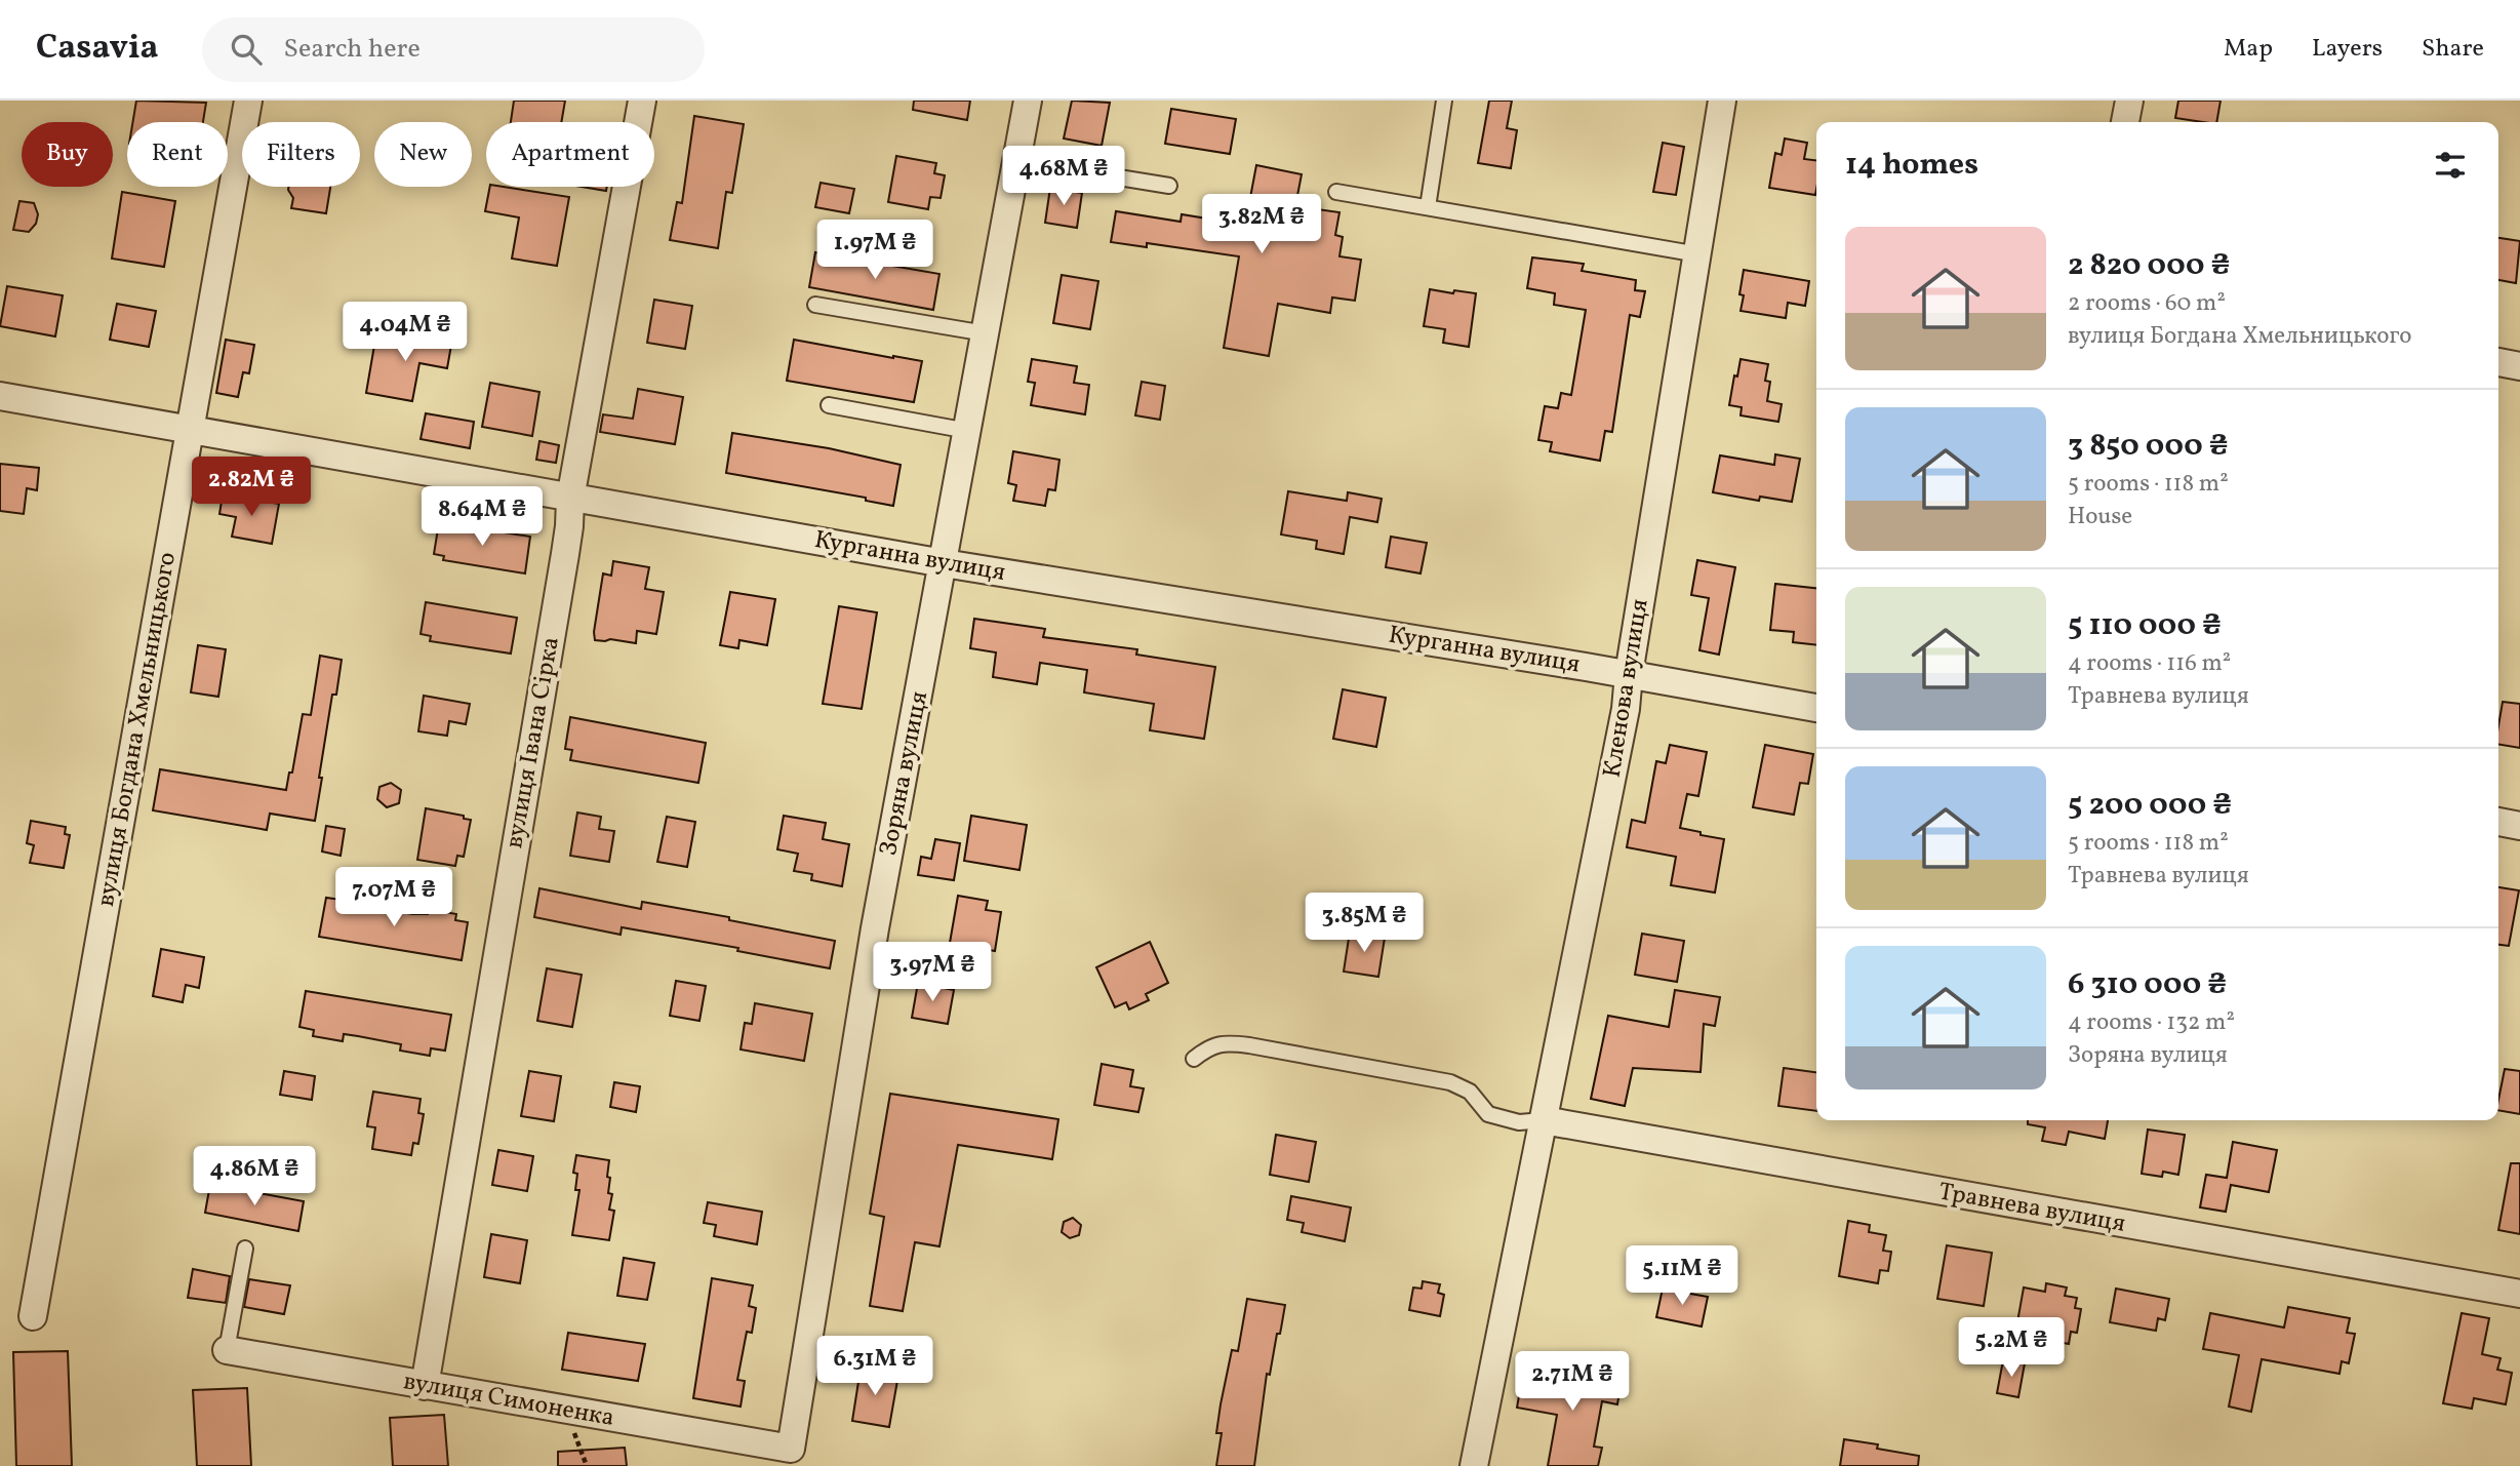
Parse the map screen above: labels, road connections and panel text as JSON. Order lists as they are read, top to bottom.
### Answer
{
  "streets": {
    "street": [
      "Курганна вулиця",
      "Кленова вулиця",
      "вулиця Богдана Хмельницького",
      "вулиця Івана Сірка",
      "Зоряна вулиця",
      "Травнева вулиця",
      "вулиця Симоненка"
    ]
  },
  "crossings": [
    ["Курганна вулиця", "Кленова вулиця"],
    ["Курганна вулиця", "вулиця Богдана Хмельницького"],
    ["Курганна вулиця", "вулиця Івана Сірка"],
    ["Курганна вулиця", "Зоряна вулиця"],
    ["Кленова вулиця", "Травнева вулиця"],
    ["вулиця Івана Сірка", "вулиця Симоненка"],
    ["Зоряна вулиця", "вулиця Симоненка"]
  ],
  "page": {
    "header": "Casavia",
    "search": "Search here",
    "nav": ["Map", "Layers", "Share"],
    "chip": [
      "Buy",
      "Rent",
      "Filters",
      "New",
      "Apartment"
    ],
    "heading": "14 homes",
    "price": [
      "4.68M ₴",
      "3.82M ₴",
      "1.97M ₴",
      "4.04M ₴",
      "2.82M ₴",
      "8.64M ₴",
      "7.07M ₴",
      "3.85M ₴",
      "3.97M ₴",
      "4.86M ₴",
      "5.11M ₴",
      "5.2M ₴",
      "6.31M ₴",
      "2.71M ₴"
    ],
    "list": [
      {
        "name": "2 820 000 ₴",
        "note": "2 rooms · 60 m² · вулиця Богдана Хмельницького"
      },
      {
        "name": "3 850 000 ₴",
        "note": "5 rooms · 118 m² · House"
      },
      {
        "name": "5 110 000 ₴",
        "note": "4 rooms · 116 m² · Травнева вулиця"
      },
      {
        "name": "5 200 000 ₴",
        "note": "5 rooms · 118 m² · Травнева вулиця"
      },
      {
        "name": "6 310 000 ₴",
        "note": "4 rooms · 132 m² · Зоряна вулиця"
      }
    ]
  }
}
